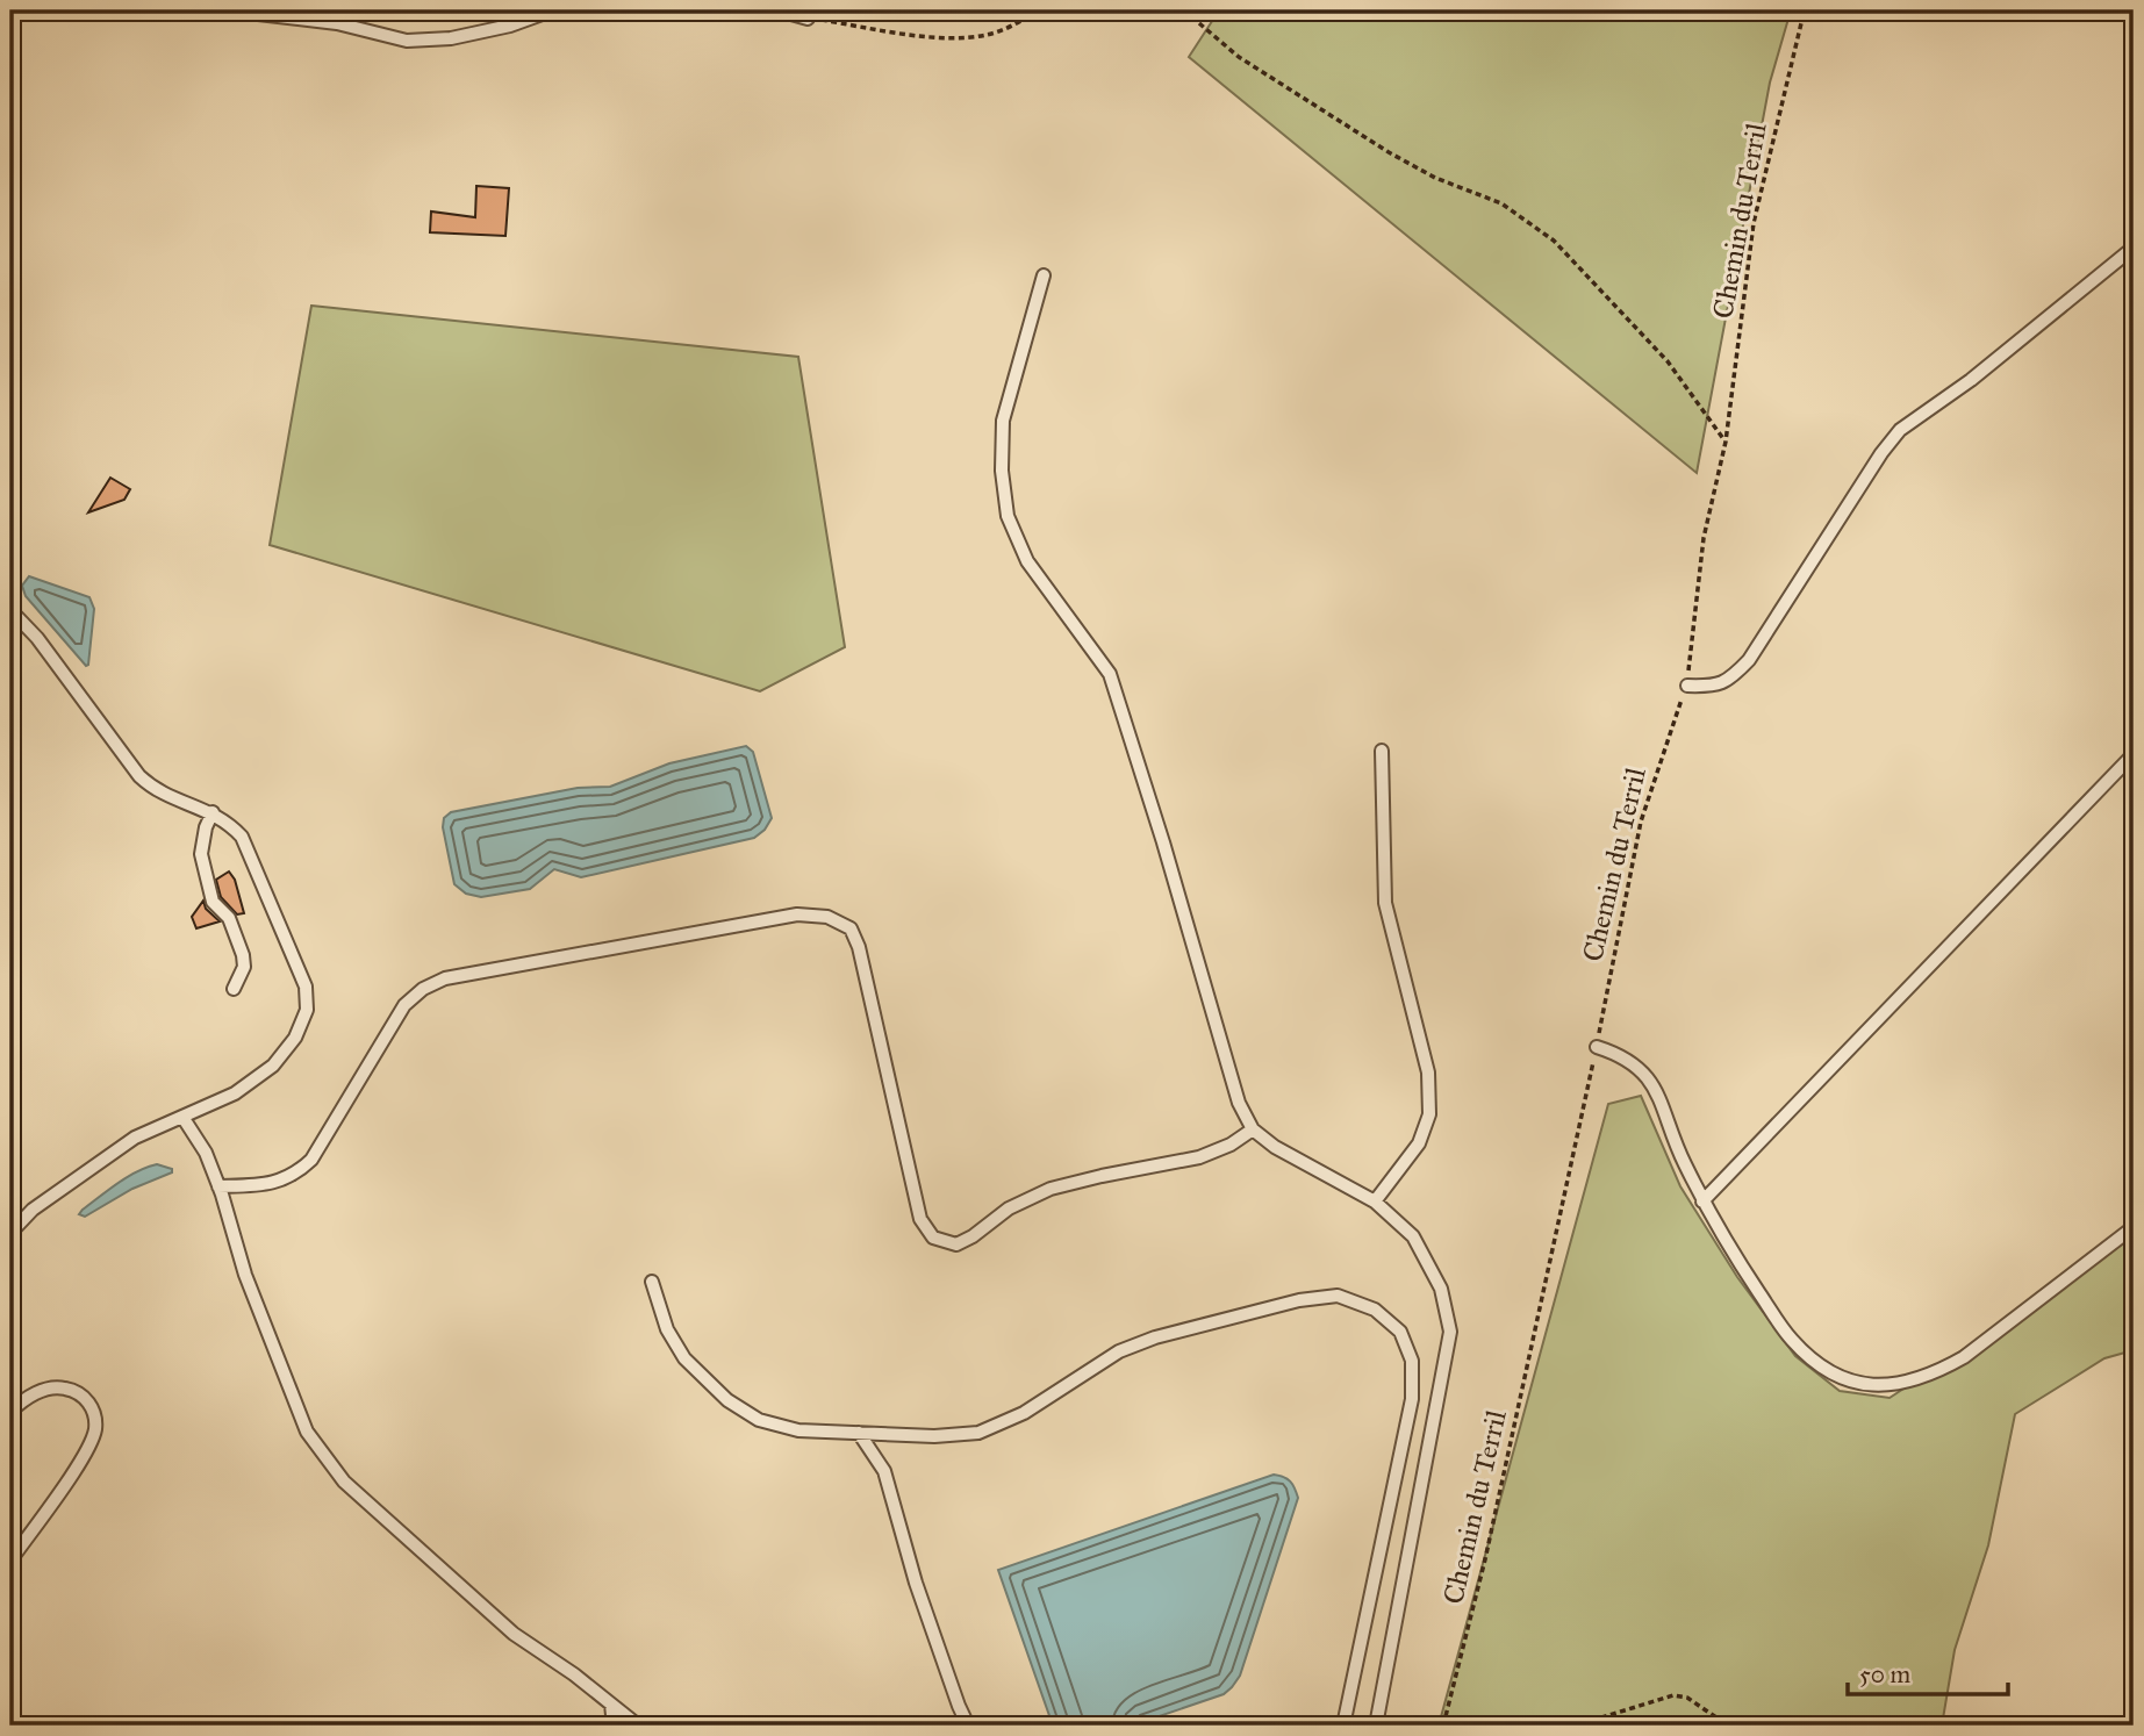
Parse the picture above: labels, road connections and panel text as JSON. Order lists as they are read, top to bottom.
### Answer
{
  "streets": {
    "path": ["Chemin du Terril"]
  },
  "scale_bar": "50 m"
}
